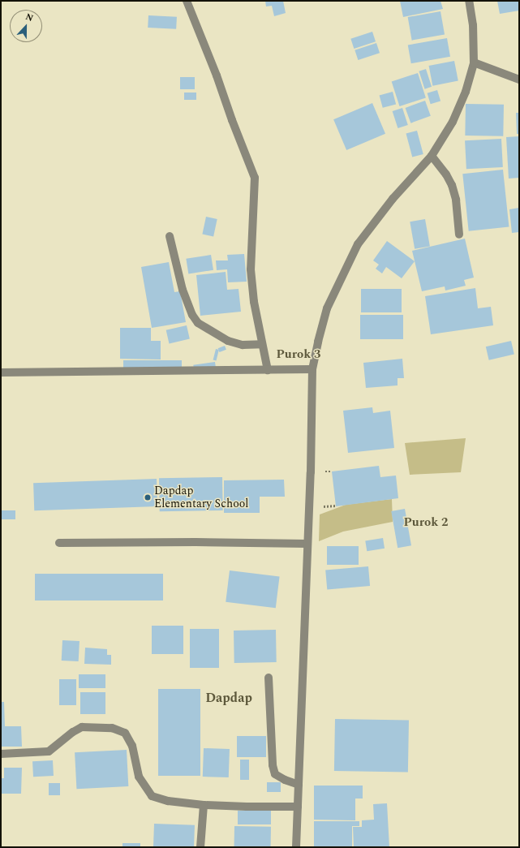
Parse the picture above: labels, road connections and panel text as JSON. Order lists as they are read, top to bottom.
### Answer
{
  "districts": ["Purok 3", "Purok 2", "Dapdap"],
  "places": ["Dapdap Elementary School"],
  "north": "top"
}
